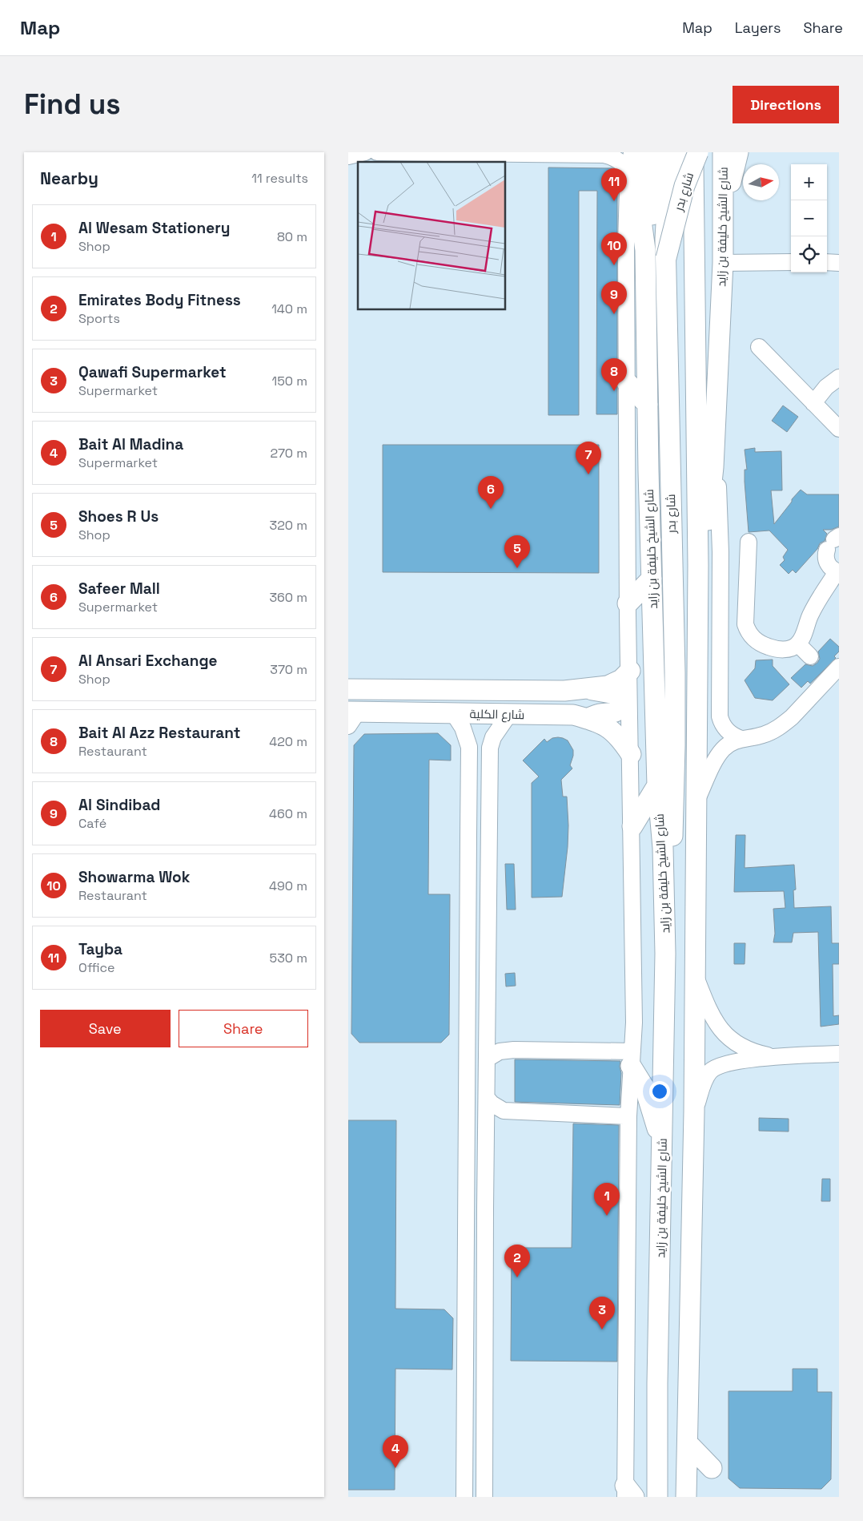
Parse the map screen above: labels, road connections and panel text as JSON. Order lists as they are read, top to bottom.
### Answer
{
  "streets": {
    "main road": ["شارع بدر", "شارع الشيخ خليفة بن زايد", "شارع الكلية"]
  },
  "crossings": [
    ["شارع بدر", "شارع الشيخ خليفة بن زايد"]
  ],
  "north": "right",
  "page": {
    "header": "Map",
    "nav": ["Map", "Layers", "Share"],
    "buttons": [
      "Directions",
      ["Save", "Share"]
    ],
    "title": "Find us",
    "heading": ["Nearby", "11 results"],
    "map_buttons": ["+", "−"],
    "pins": [
      "11",
      "10",
      "9",
      "8",
      "7",
      "6",
      "5",
      "1",
      "2",
      "3",
      "4"
    ],
    "list": [
      {
        "mark": "1",
        "name": "Al Wesam Stationery",
        "note": "Shop",
        "value": "80 m"
      },
      {
        "mark": "2",
        "name": "Emirates Body Fitness",
        "note": "Sports",
        "value": "140 m"
      },
      {
        "mark": "3",
        "name": "Qawafi Supermarket",
        "note": "Supermarket",
        "value": "150 m"
      },
      {
        "mark": "4",
        "name": "Bait Al Madina",
        "note": "Supermarket",
        "value": "270 m"
      },
      {
        "mark": "5",
        "name": "Shoes R Us",
        "note": "Shop",
        "value": "320 m"
      },
      {
        "mark": "6",
        "name": "Safeer Mall",
        "note": "Supermarket",
        "value": "360 m"
      },
      {
        "mark": "7",
        "name": "Al Ansari Exchange",
        "note": "Shop",
        "value": "370 m"
      },
      {
        "mark": "8",
        "name": "Bait Al Azz Restaurant",
        "note": "Restaurant",
        "value": "420 m"
      },
      {
        "mark": "9",
        "name": "Al Sindibad",
        "note": "Café",
        "value": "460 m"
      },
      {
        "mark": "10",
        "name": "Showarma Wok",
        "note": "Restaurant",
        "value": "490 m"
      },
      {
        "mark": "11",
        "name": "Tayba",
        "note": "Office",
        "value": "530 m"
      }
    ]
  }
}
